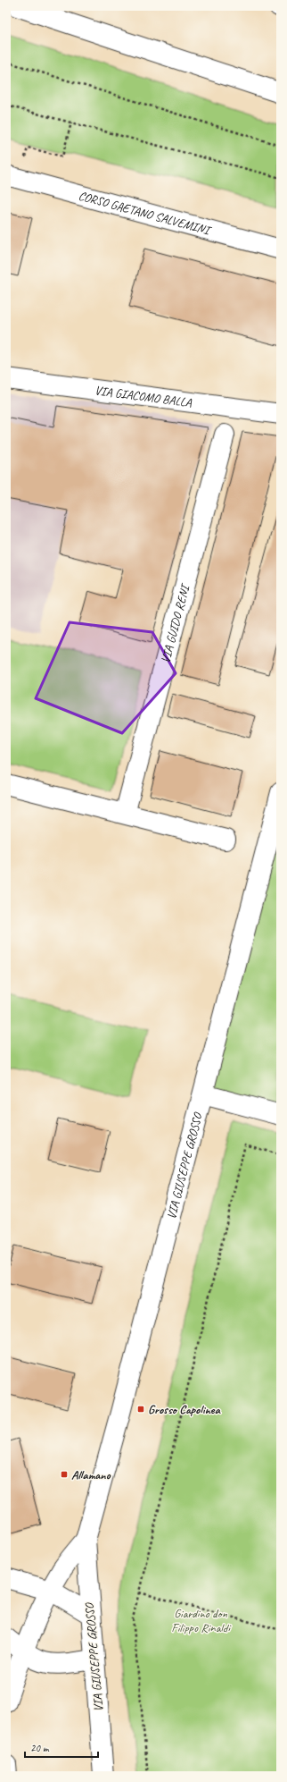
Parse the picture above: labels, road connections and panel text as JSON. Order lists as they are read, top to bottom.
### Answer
{
  "streets": {
    "street": [
      "CORSO GAETANO SALVEMINI",
      "VIA GIACOMO BALLA",
      "VIA GUIDO RENI",
      "VIA GIUSEPPE GROSSO"
    ]
  },
  "parks": ["Giardino don Filippo Rinaldi"],
  "places": {
    "transit": ["Grosso Capolinea", "Allamano"]
  },
  "scale_bar": "20 m"
}
